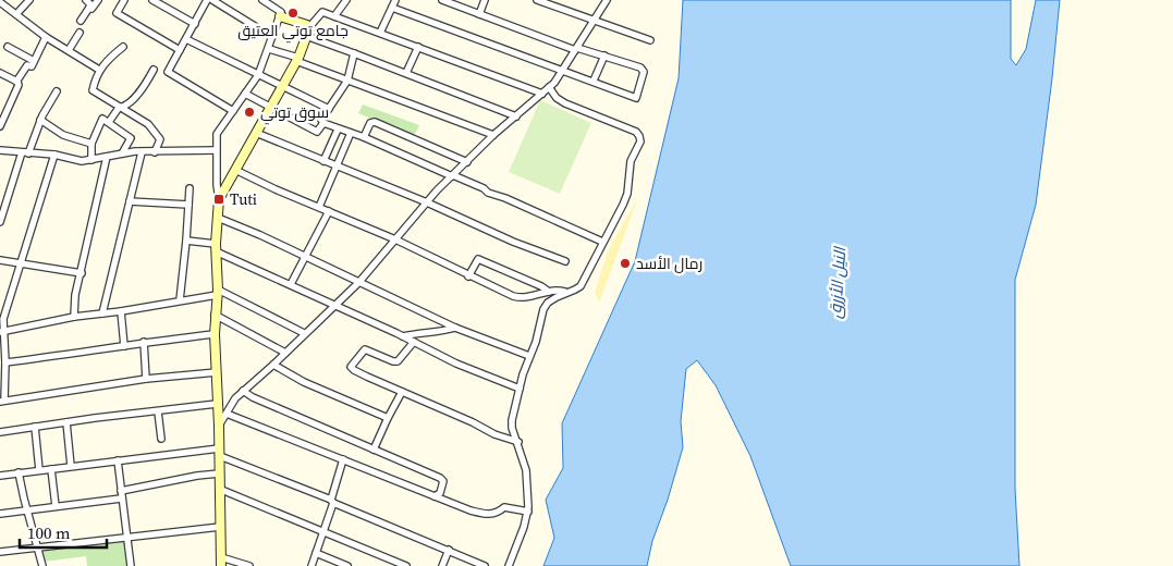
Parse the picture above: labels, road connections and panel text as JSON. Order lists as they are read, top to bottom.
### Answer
{
  "water": ["النيل الأزرق"],
  "places": {
    "other": ["جامع توتي العتيق", "سوق توتي", "رمال الأسد"],
    "transit": ["Tuti"]
  },
  "scale_bar": "100 m"
}
